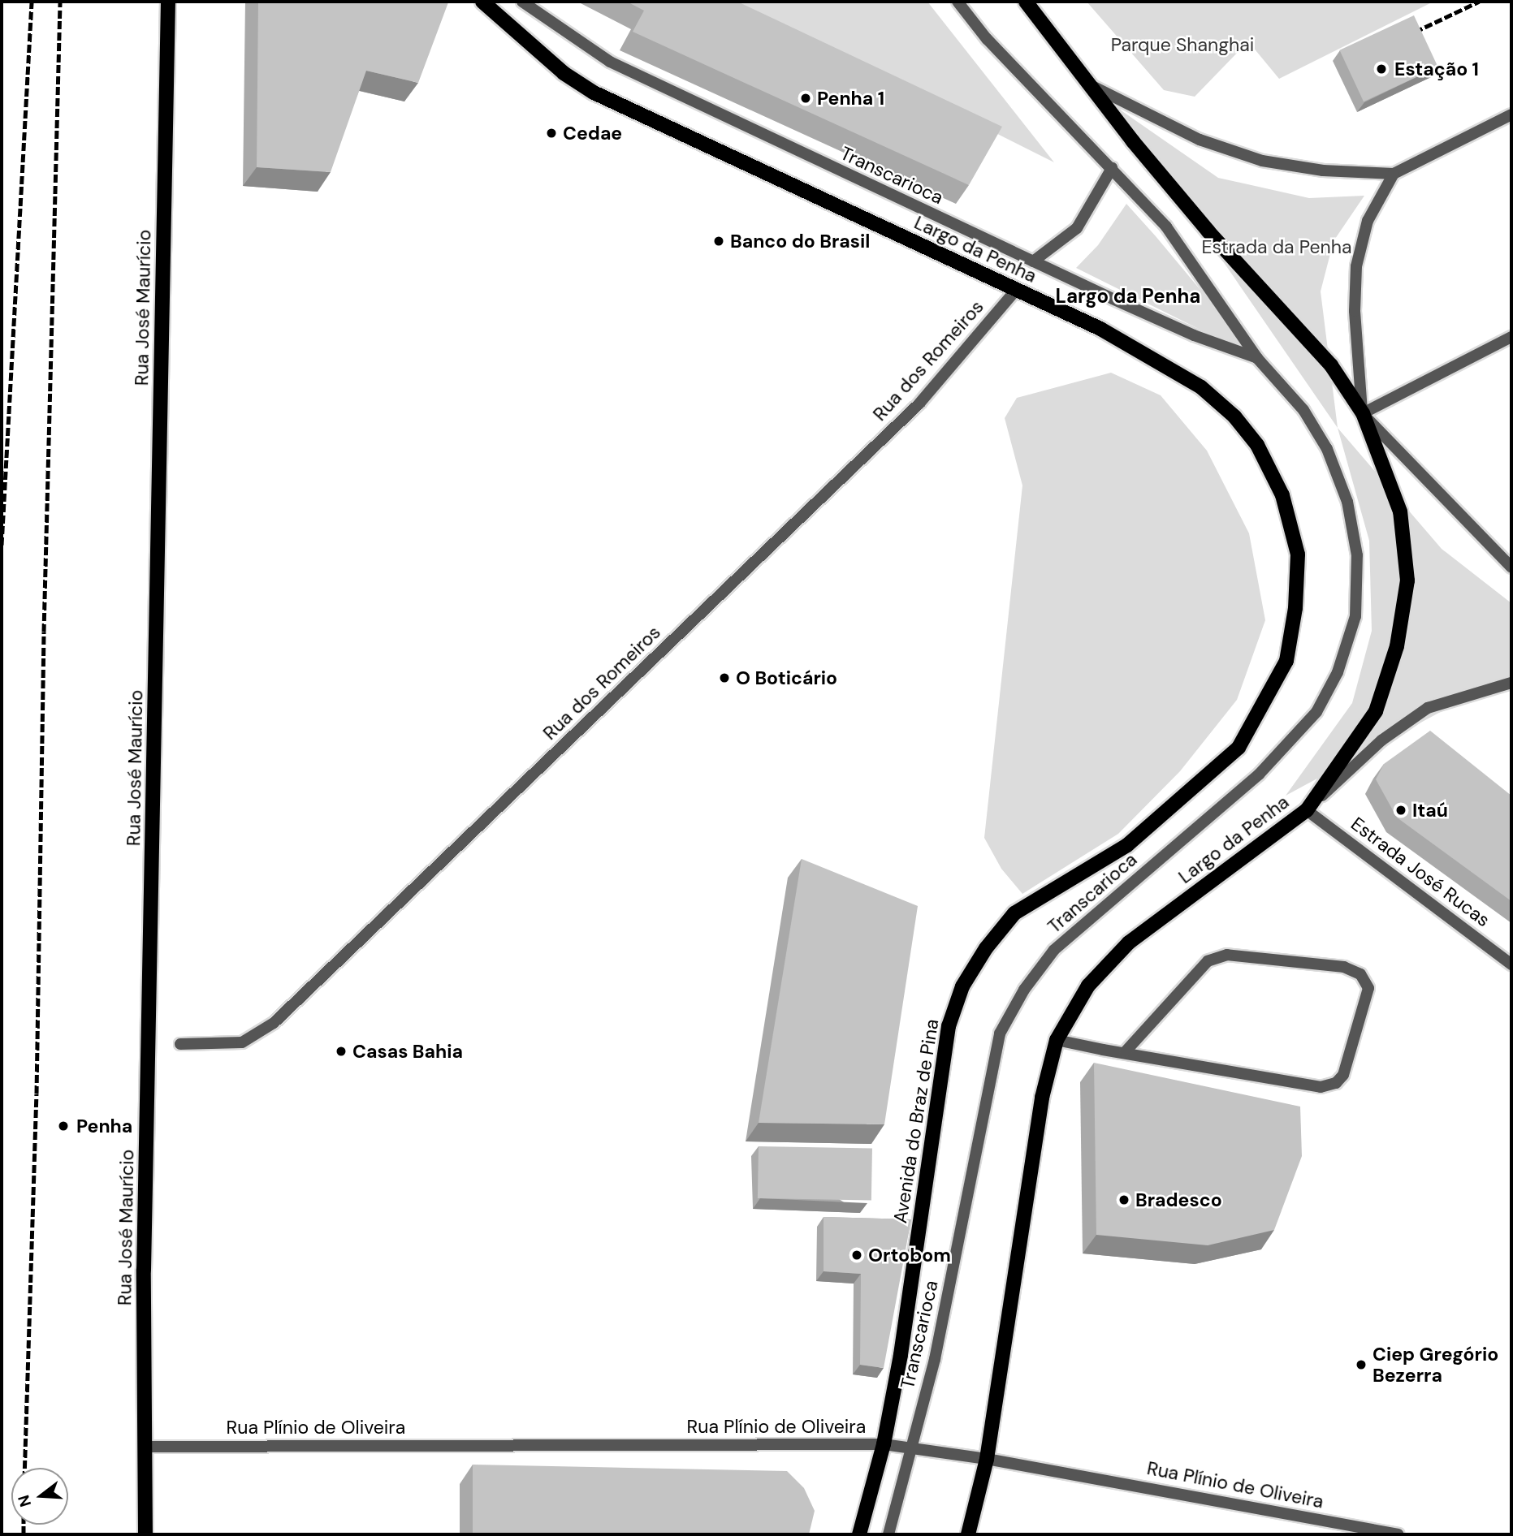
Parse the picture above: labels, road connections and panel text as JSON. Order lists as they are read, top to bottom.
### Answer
{
  "streets": {
    "main road": ["Largo da Penha", "Rua José Maurício", "Avenida do Braz de Pina"],
    "street": [
      "Transcarioca",
      "Rua dos Romeiros",
      "Estrada José Rucas",
      "Rua Plínio de Oliveira"
    ]
  },
  "crossings": [
    ["Transcarioca", "Rua Plínio de Oliveira"],
    ["Largo da Penha", "Rua dos Romeiros"],
    ["Largo da Penha", "Estrada José Rucas"],
    ["Largo da Penha", "Avenida do Braz de Pina"],
    ["Rua José Maurício", "Rua Plínio de Oliveira"],
    ["Avenida do Braz de Pina", "Rua Plínio de Oliveira"]
  ],
  "districts": ["Largo da Penha"],
  "parks": ["Parque Shanghai", "Estrada da Penha"],
  "places": [
    "Estação 1",
    "Penha 1",
    "Cedae",
    "Banco do Brasil",
    "O Boticário",
    "Itaú",
    "Casas Bahia",
    "Penha",
    "Bradesco",
    "Ortobom",
    "Ciep Gregório Bezerra"
  ],
  "north": "left"
}
